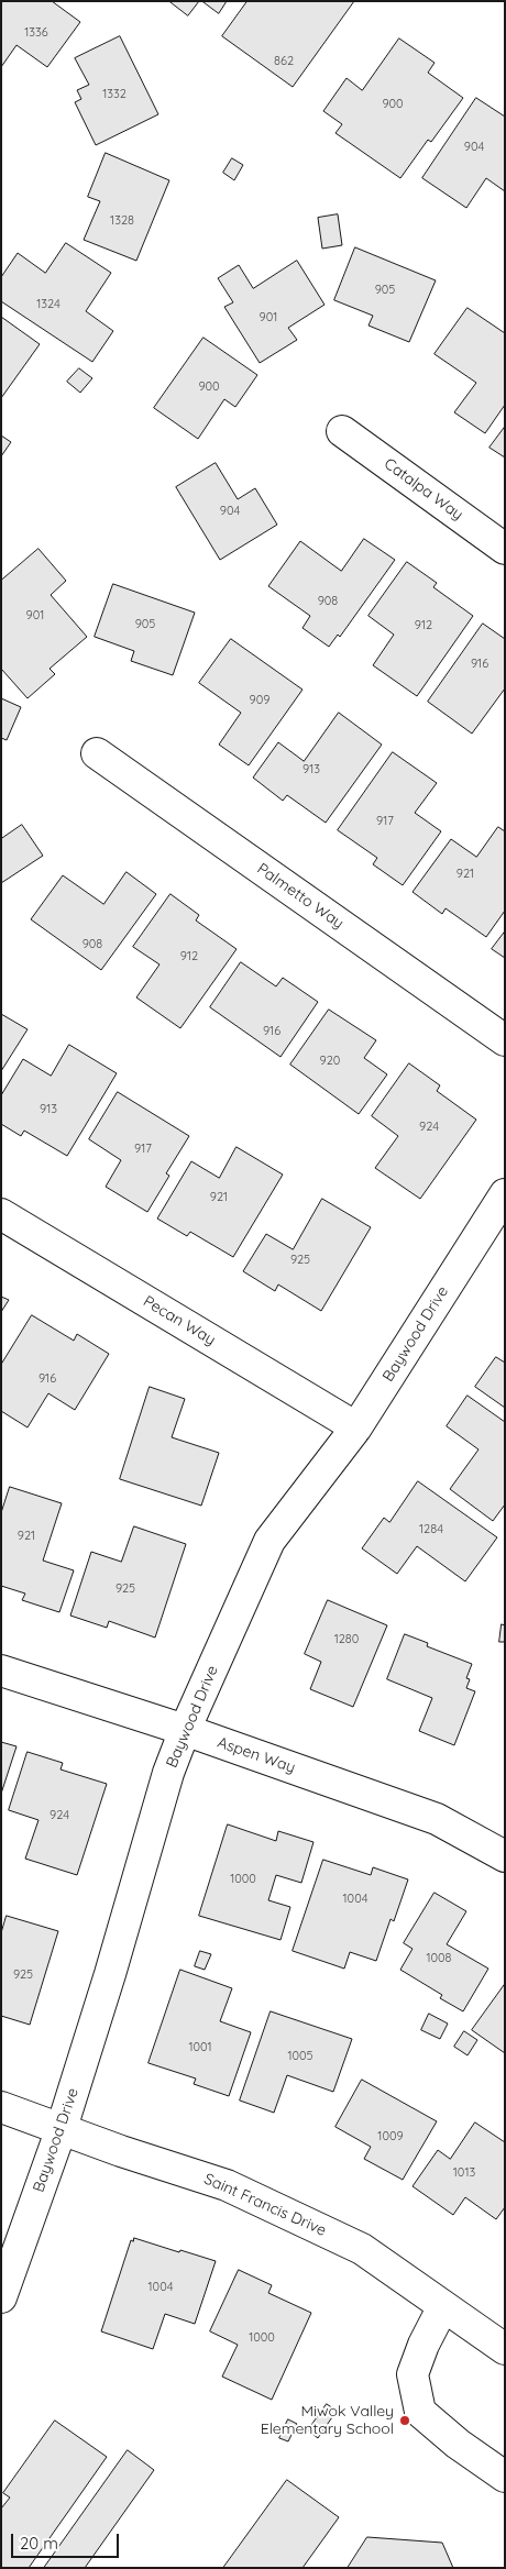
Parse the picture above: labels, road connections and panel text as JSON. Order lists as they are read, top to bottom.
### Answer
{
  "streets": {
    "street": [
      "Catalpa Way",
      "Palmetto Way",
      "Pecan Way",
      "Baywood Drive",
      "Aspen Way",
      "Saint Francis Drive"
    ]
  },
  "crossings": [
    ["Pecan Way", "Baywood Drive"],
    ["Baywood Drive", "Aspen Way"],
    ["Baywood Drive", "Saint Francis Drive"]
  ],
  "places": ["Miwok Valley Elementary School"],
  "house_numbers": [
    "1336",
    "862",
    "1332",
    "900",
    "904",
    "1328",
    "905",
    "1324",
    "901",
    "900",
    "904",
    "908",
    "901",
    "905",
    "912",
    "916",
    "909",
    "913",
    "917",
    "921",
    "908",
    "912",
    "916",
    "920",
    "913",
    "924",
    "917",
    "921",
    "925",
    "916",
    "1284",
    "921",
    "925",
    "1280",
    "924",
    "1000",
    "1004",
    "1008",
    "925",
    "1001",
    "1005",
    "1009",
    "1013",
    "1004",
    "1000"
  ],
  "scale_bar": "20 m"
}
